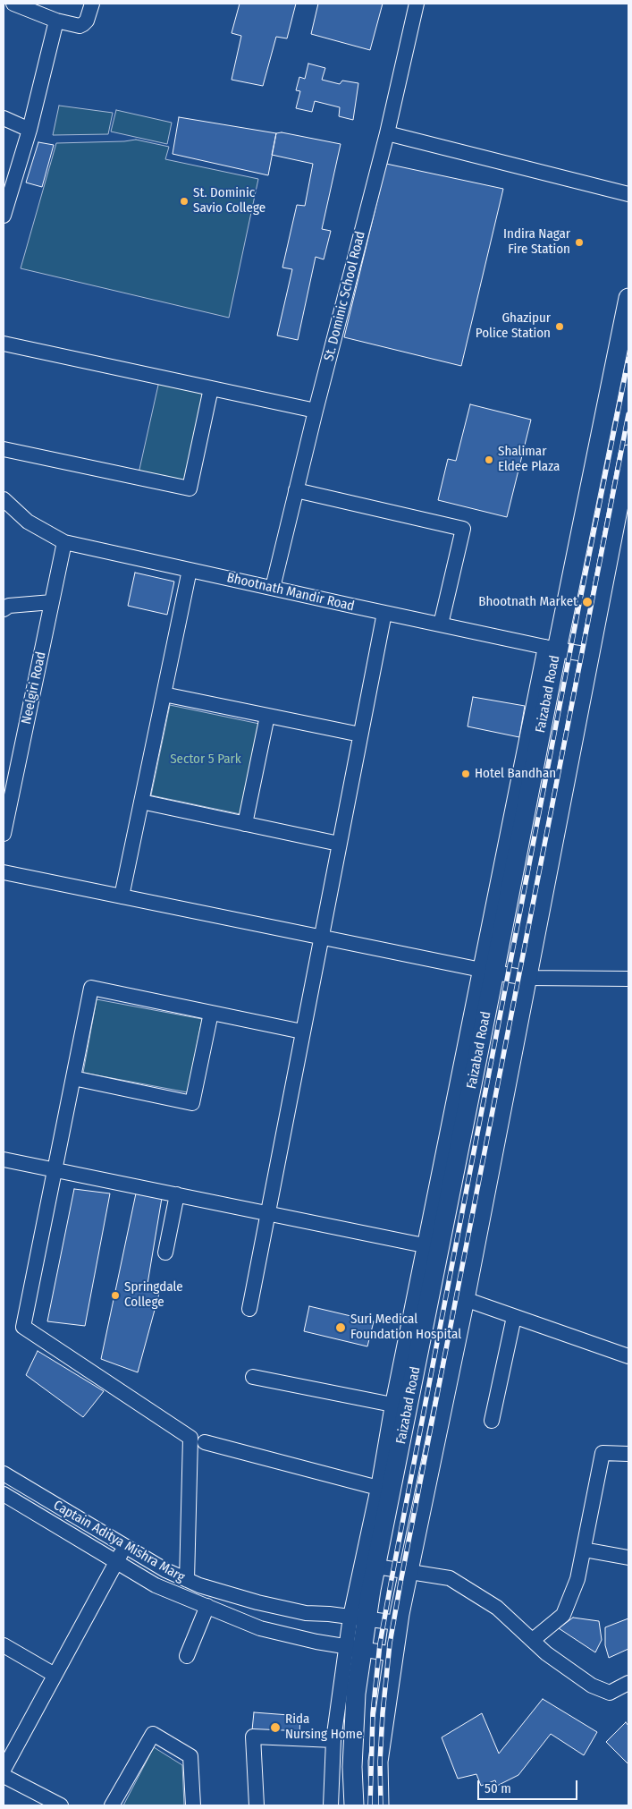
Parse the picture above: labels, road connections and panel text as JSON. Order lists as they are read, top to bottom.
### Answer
{
  "streets": {
    "main road": ["Faizabad Road"],
    "street": [
      "St. Dominic School Road",
      "Bhootnath Mandir Road",
      "Neelgiri Road",
      "Captain Aditya Mishra Marg"
    ]
  },
  "crossings": [
    ["St. Dominic School Road", "Bhootnath Mandir Road"],
    ["Bhootnath Mandir Road", "Neelgiri Road"],
    ["Bhootnath Mandir Road", "Faizabad Road"],
    ["Faizabad Road", "Captain Aditya Mishra Marg"]
  ],
  "parks": ["Sector 5 Park"],
  "places": [
    "St. Dominic Savio College",
    "Indira Nagar Fire Station",
    "Ghazipur Police Station",
    "Shalimar Eldee Plaza",
    "Bhootnath Market",
    "Hotel Bandhan",
    "Springdale College",
    "Suri Medical Foundation Hospital",
    "Rida Nursing Home"
  ],
  "scale_bar": "50 m"
}
